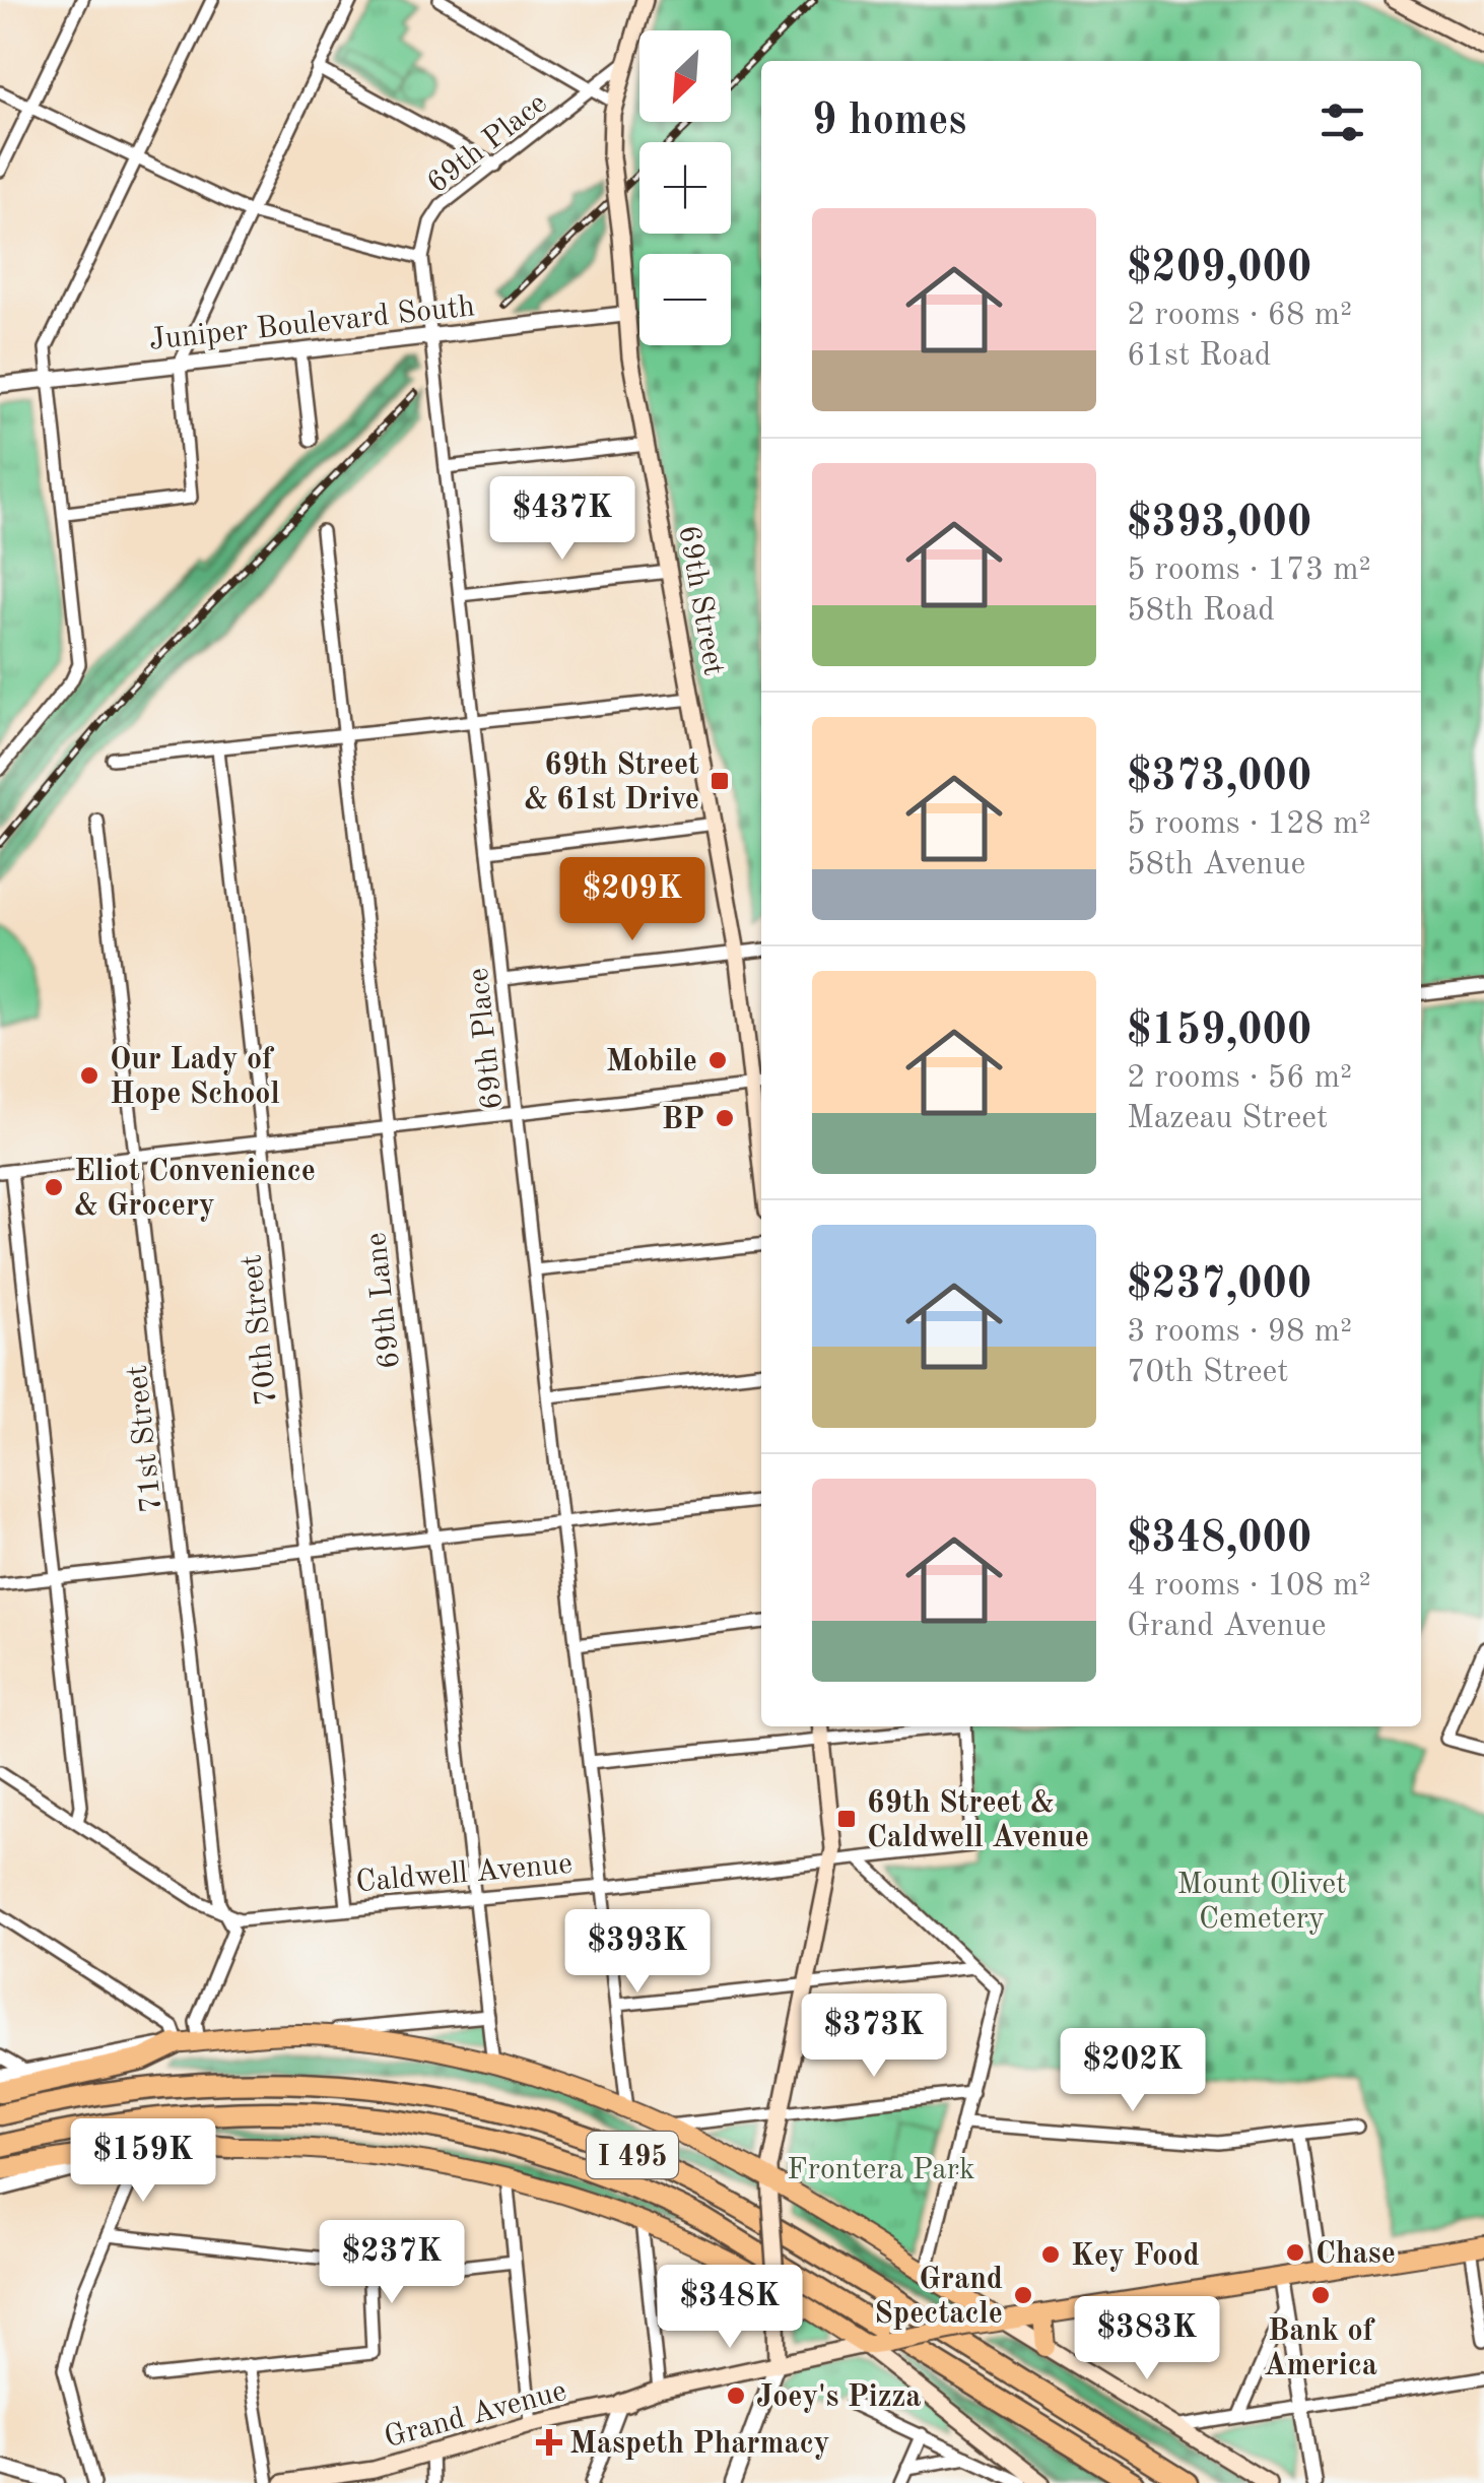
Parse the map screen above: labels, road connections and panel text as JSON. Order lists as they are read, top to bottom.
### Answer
{
  "streets": {
    "highway": ["I 495"],
    "main road": ["69th Street", "Grand Avenue"],
    "street": [
      "69th Place",
      "Juniper Boulevard South",
      "69th Lane",
      "70th Street",
      "71st Street",
      "Caldwell Avenue"
    ]
  },
  "crossings": [
    ["69th Place", "Juniper Boulevard South"],
    ["69th Place", "69th Street"],
    ["69th Place", "Caldwell Avenue"],
    ["Juniper Boulevard South", "69th Street"],
    ["69th Lane", "Caldwell Avenue"],
    ["70th Street", "Caldwell Avenue"],
    ["71st Street", "Caldwell Avenue"]
  ],
  "parks": ["Mount Olivet Cemetery", "Frontera Park"],
  "places": {
    "transit": ["69th Street & 61st Drive", "69th Street & Caldwell Avenue"],
    "other": [
      "Mobile",
      "Our Lady of Hope School",
      "BP",
      "Eliot Convenience & Grocery",
      "Chase",
      "Key Food",
      "Grand Spectacle",
      "Bank of America",
      "Joey's Pizza"
    ],
    "health": ["Maspeth Pharmacy"]
  },
  "north": "bottom left",
  "page": {
    "map_buttons": ["+", "−"],
    "heading": "9 homes",
    "list": [
      {
        "name": "$209,000",
        "note": "2 rooms · 68 m² · 61st Road"
      },
      {
        "name": "$393,000",
        "note": "5 rooms · 173 m² · 58th Road"
      },
      {
        "name": "$373,000",
        "note": "5 rooms · 128 m² · 58th Avenue"
      },
      {
        "name": "$159,000",
        "note": "2 rooms · 56 m² · Mazeau Street"
      },
      {
        "name": "$237,000",
        "note": "3 rooms · 98 m² · 70th Street"
      },
      {
        "name": "$348,000",
        "note": "4 rooms · 108 m² · Grand Avenue"
      }
    ],
    "price": [
      "$437K",
      "$209K",
      "$393K",
      "$373K",
      "$202K",
      "$159K",
      "$237K",
      "$348K",
      "$383K"
    ]
  }
}
